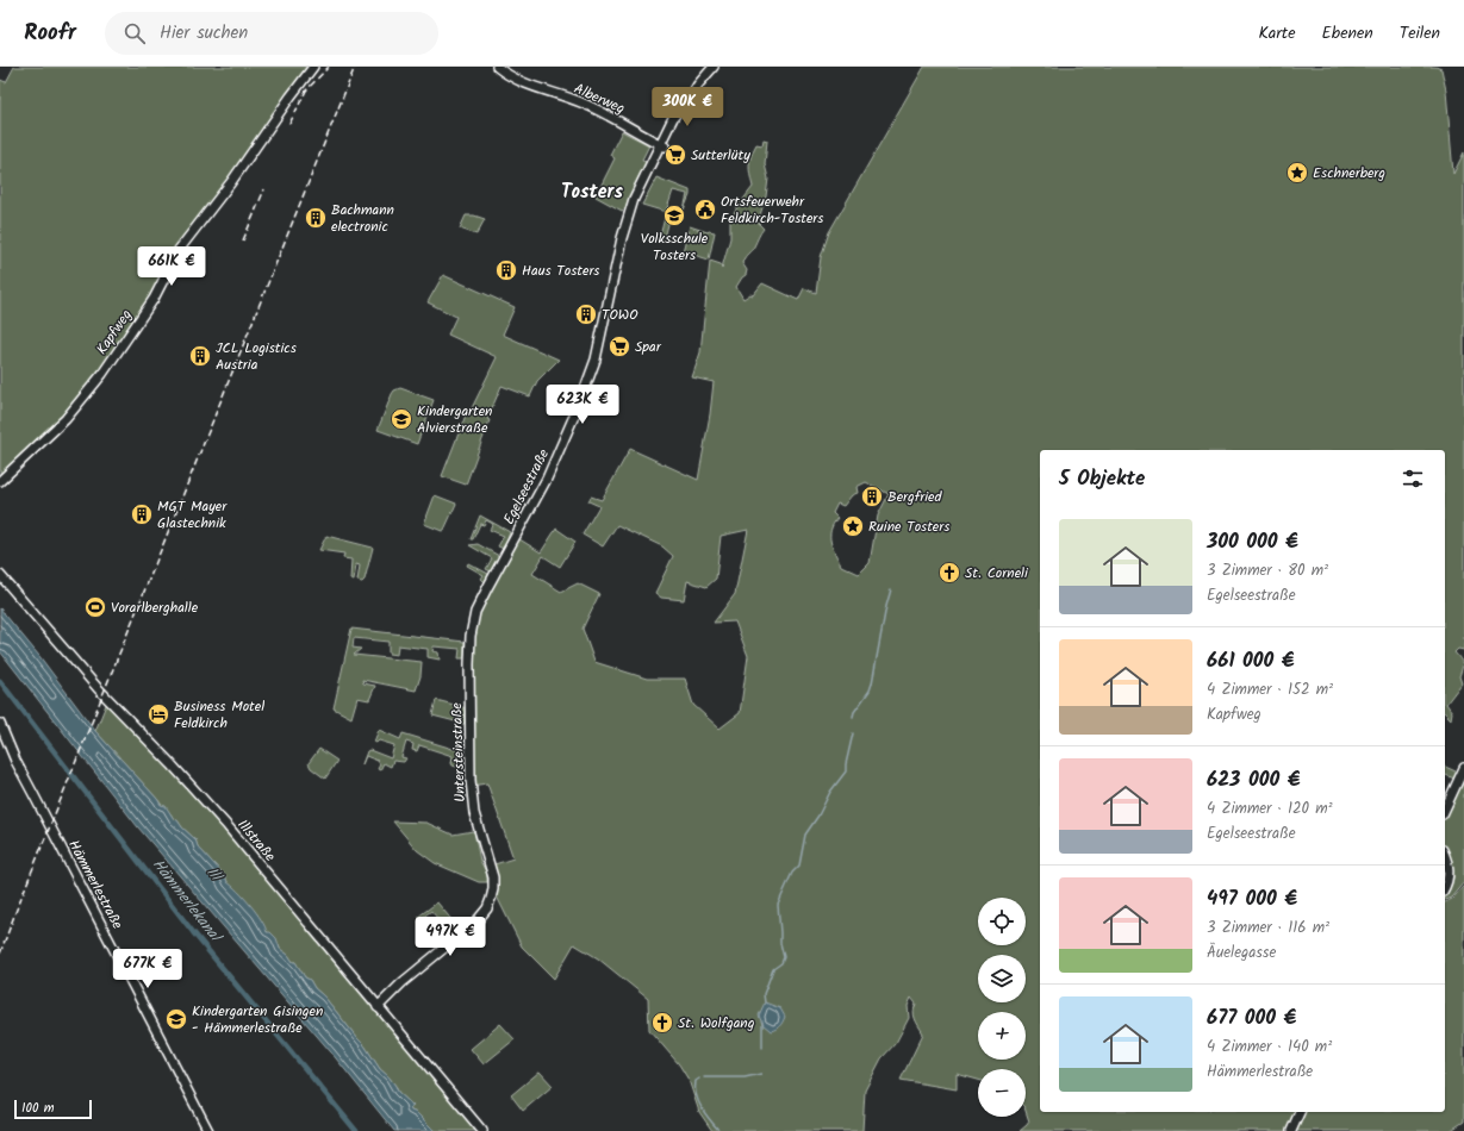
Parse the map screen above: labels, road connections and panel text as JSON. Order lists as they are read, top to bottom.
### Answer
{
  "streets": {
    "main road": [
      "Alberweg",
      "Kapfweg",
      "Egelseestraße",
      "Untersteinstraße",
      "Illstraße",
      "Hämmerlestraße"
    ]
  },
  "crossings": [
    ["Alberweg", "Egelseestraße"],
    ["Egelseestraße", "Untersteinstraße"],
    ["Untersteinstraße", "Illstraße"]
  ],
  "districts": ["Tosters"],
  "water": ["Ill", "Hämmerlekanal"],
  "places": {
    "supermarket": ["Sutterlüty", "Spar"],
    "place": ["Eschnerberg", "Ruine Tosters"],
    "public building": ["Ortsfeuerwehr Feldkirch-Tosters"],
    "school or university": ["Volksschule Tosters", "Kindergarten Alvierstraße", "Kindergarten Gisingen - Hämmerlestraße"],
    "building": [
      "Bachmann electronic",
      "Haus Tosters",
      "TOWO",
      "JCL Logistics Austria",
      "Bergfried",
      "MGT Mayer Glastechnik"
    ],
    "church": ["St. Corneli", "St. Wolfgang"],
    "sports": ["Vorarlberghalle"],
    "hotel": ["Business Motel Feldkirch"]
  },
  "scale_bar": "100 m",
  "page": {
    "header": "Roofr",
    "search": "Hier suchen",
    "nav": ["Karte", "Ebenen", "Teilen"],
    "price": [
      "300K €",
      "661K €",
      "623K €",
      "497K €",
      "677K €"
    ],
    "heading": "5 Objekte",
    "list": [
      {
        "name": "300 000 €",
        "note": "3 Zimmer · 80 m² · Egelseestraße"
      },
      {
        "name": "661 000 €",
        "note": "4 Zimmer · 152 m² · Kapfweg"
      },
      {
        "name": "623 000 €",
        "note": "4 Zimmer · 120 m² · Egelseestraße"
      },
      {
        "name": "497 000 €",
        "note": "3 Zimmer · 116 m² · Äuelegasse"
      },
      {
        "name": "677 000 €",
        "note": "4 Zimmer · 140 m² · Hämmerlestraße"
      }
    ],
    "map_buttons": ["+", "−"],
    "scale": "100 m"
  }
}
